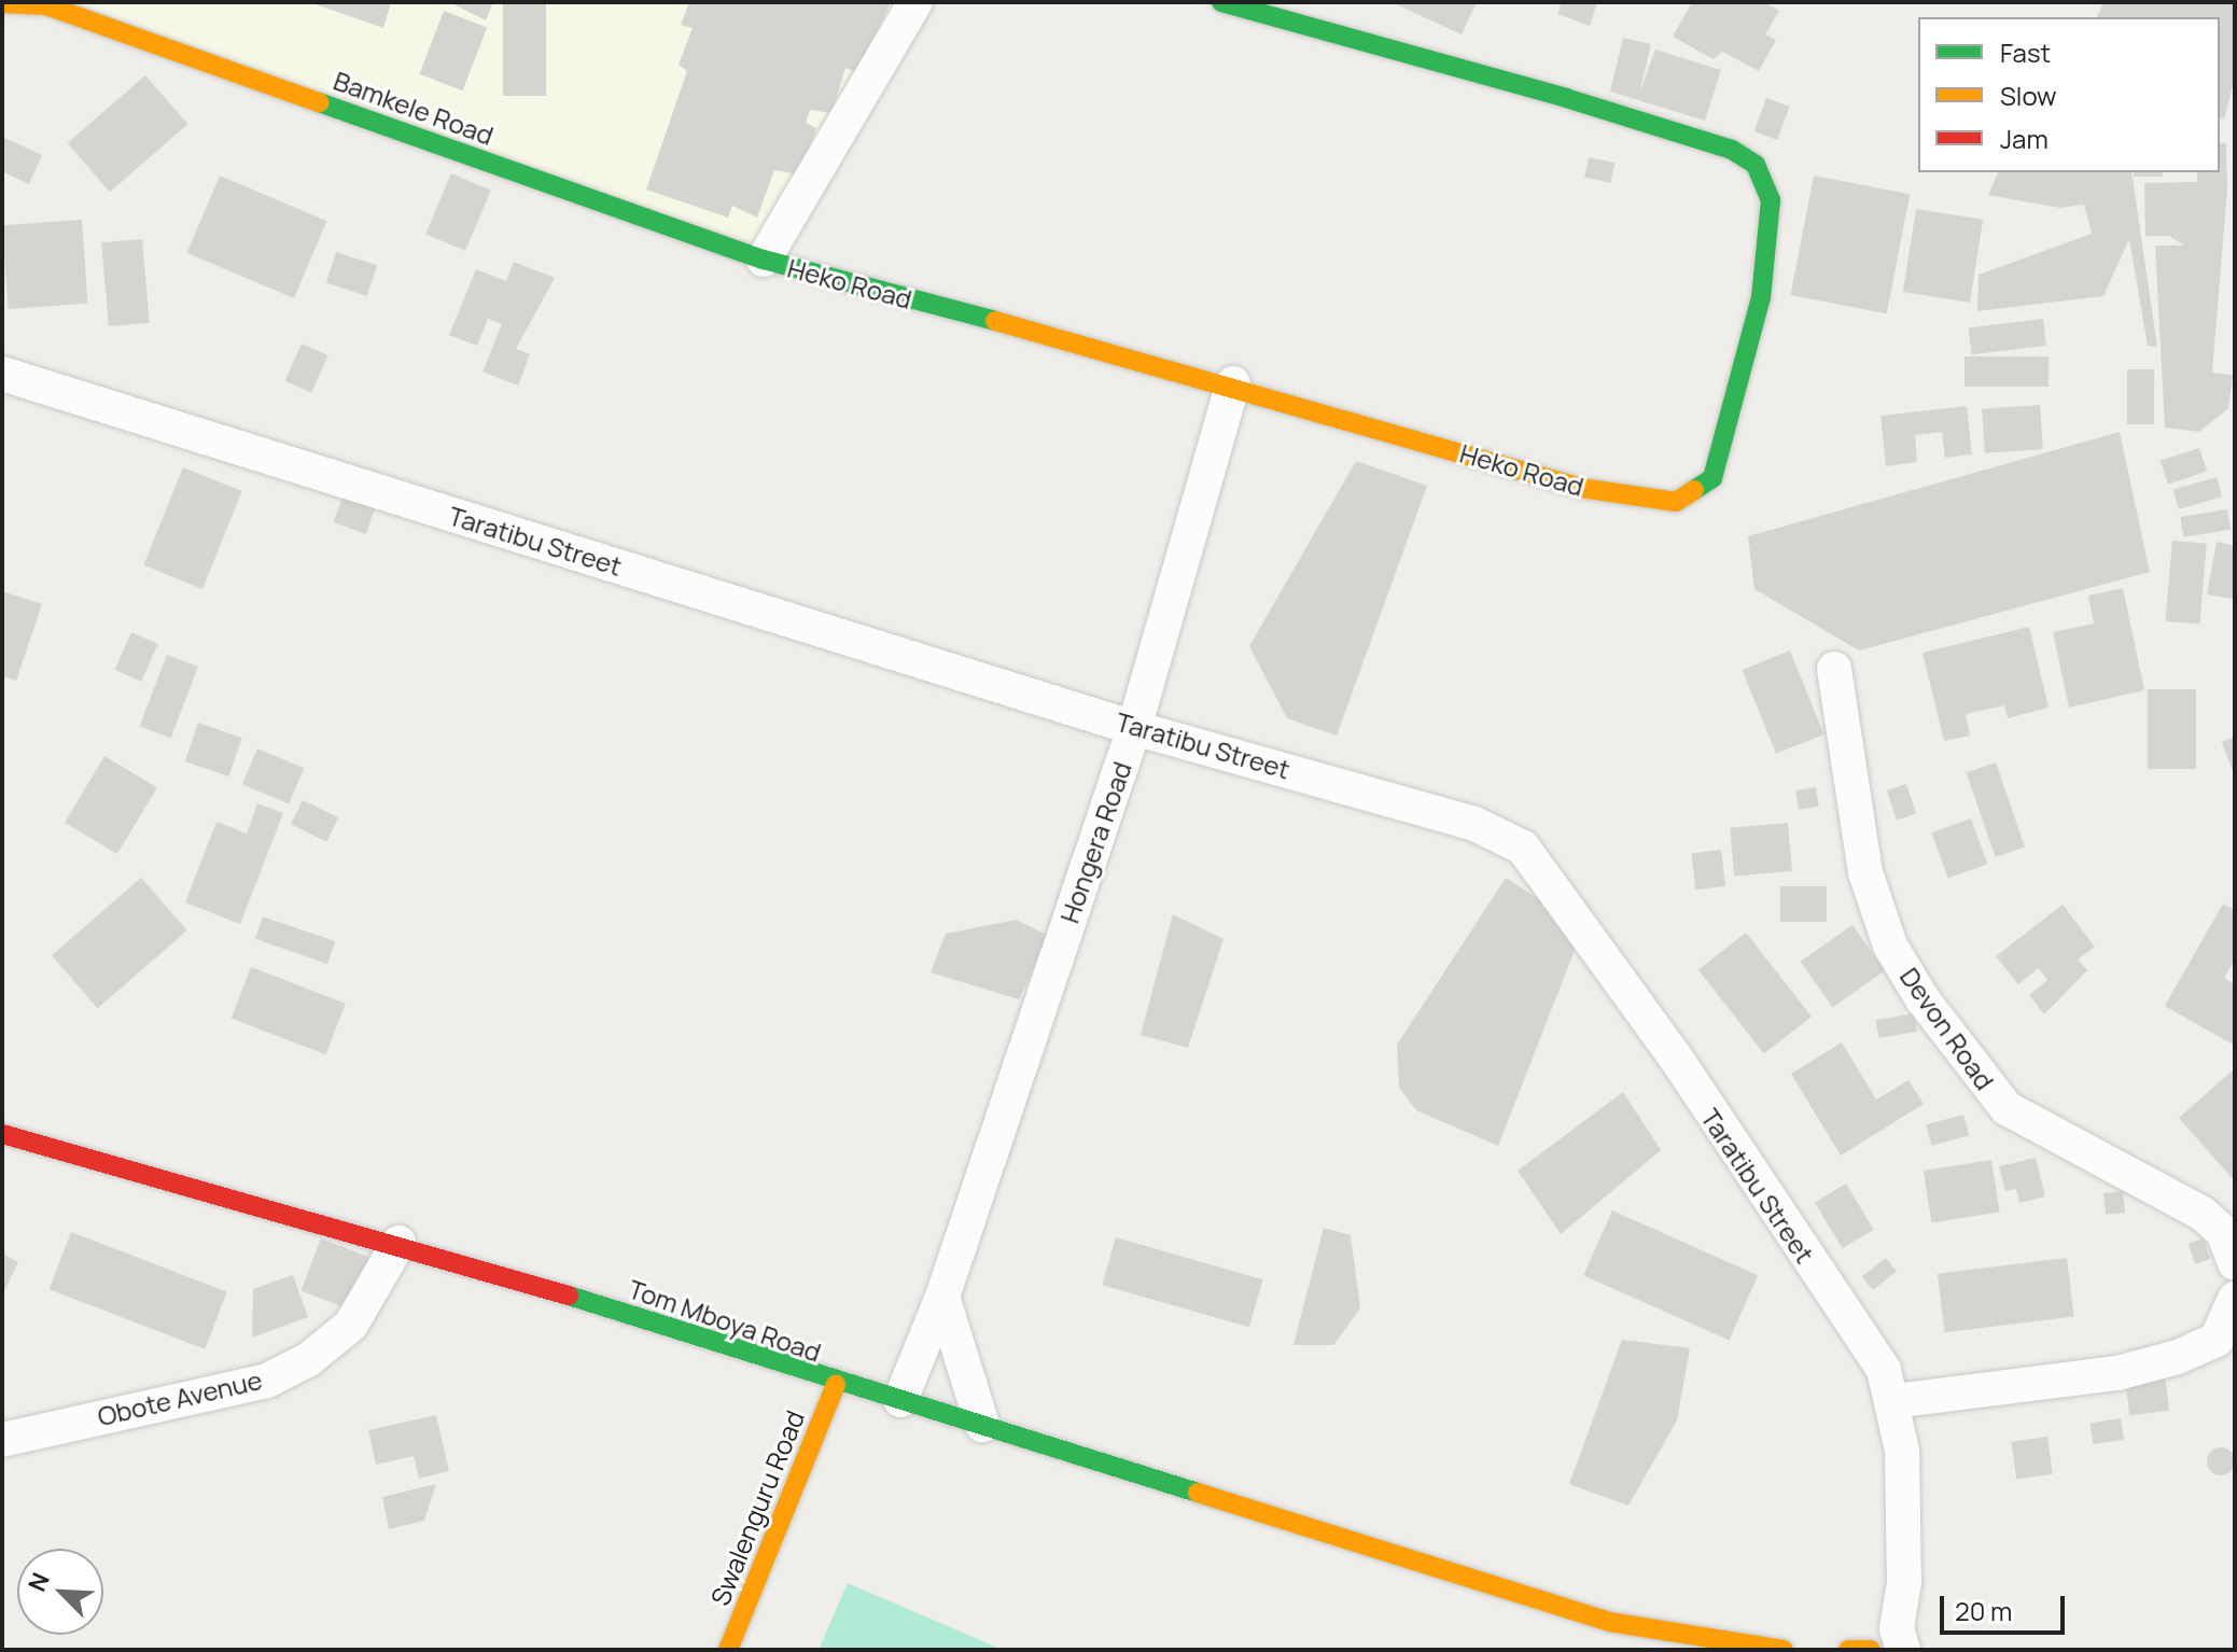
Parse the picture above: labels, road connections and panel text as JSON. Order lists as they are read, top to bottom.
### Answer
{
  "streets": {
    "street": [
      "Bamkele Road",
      "Heko Road",
      "Taratibu Street",
      "Hongera Road",
      "Devon Road",
      "Tom Mboya Road",
      "Obote Avenue",
      "Swalenguru Road"
    ]
  },
  "crossings": [
    ["Bamkele Road", "Heko Road"],
    ["Heko Road", "Hongera Road"],
    ["Taratibu Street", "Hongera Road"],
    ["Hongera Road", "Tom Mboya Road"],
    ["Tom Mboya Road", "Obote Avenue"],
    ["Tom Mboya Road", "Swalenguru Road"]
  ],
  "legend": ["Fast", "Slow", "Jam"],
  "scale_bar": "20 m",
  "north": "top left"
}
